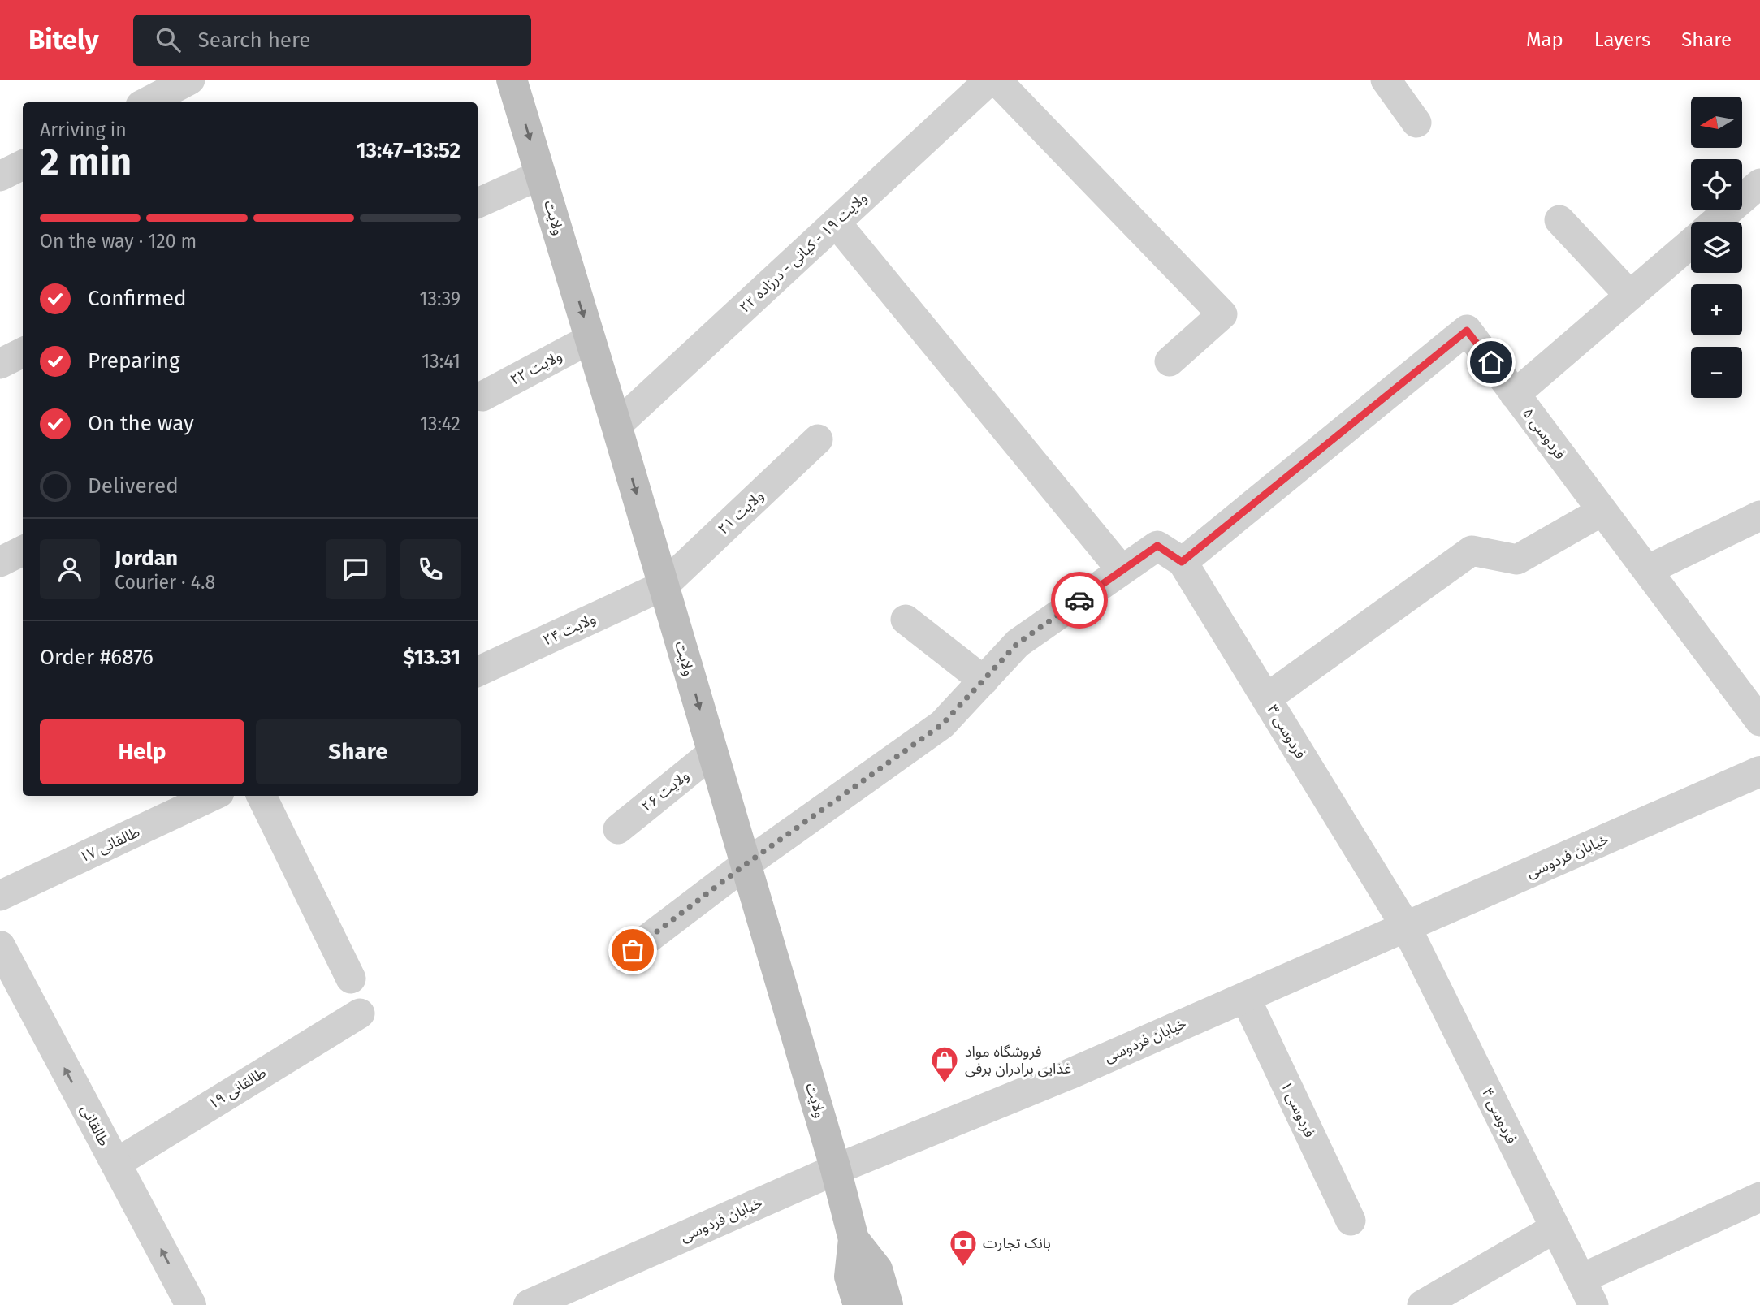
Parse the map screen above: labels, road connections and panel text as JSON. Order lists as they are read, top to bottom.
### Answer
{
  "streets": {
    "main road": ["ولایت"],
    "street": [
      "ولایت ۱۹ - کیانی - درزاده ۲۲",
      "ولایت ۲۲",
      "فردوسی ۵",
      "ولایت ۲۱",
      "ولایت ۲۴",
      "فردوسی ۳",
      "ولایت ۲۶",
      "طالقانی ۱۷",
      "خیابان فردوسی",
      "طالقانی ۱۹",
      "فردوسی ۱",
      "فردوسی ۴",
      "طالقانی"
    ]
  },
  "crossings": [
    ["ولایت", "ولایت ۱۹ - کیانی - درزاده ۲۲"],
    ["ولایت", "ولایت ۲۲"],
    ["ولایت", "ولایت ۲۱"],
    ["ولایت", "ولایت ۲۴"],
    ["ولایت", "ولایت ۲۶"],
    ["ولایت", "خیابان فردوسی"],
    ["فردوسی ۵", "فردوسی ۳"],
    ["ولایت ۲۱", "ولایت ۲۴"],
    ["فردوسی ۳", "خیابان فردوسی"],
    ["فردوسی ۳", "فردوسی ۴"],
    ["خیابان فردوسی", "فردوسی ۱"],
    ["خیابان فردوسی", "فردوسی ۴"],
    ["طالقانی ۱۹", "طالقانی"]
  ],
  "one_way": ["ولایت", "طالقانی"],
  "places": {
    "shop": ["فروشگاه مواد غذایی برادران برفی"],
    "bank": ["بانک تجارت"]
  },
  "north": "left",
  "page": {
    "header": "Bitely",
    "search": "Search here",
    "nav": ["Map", "Layers", "Share"],
    "map_buttons": ["+", "−"],
    "heading": ["2 min", "Arriving in", "13:47–13:52"],
    "panel": [
      "Jordan",
      "Courier · 4.8",
      "Order #6876",
      "$13.31"
    ],
    "bar": "On the way · 120 m",
    "list": [
      ["Confirmed", "13:39"],
      ["Preparing", "13:41"],
      ["On the way", "13:42"],
      "Delivered"
    ],
    "buttons": ["Help", "Share"]
  }
}
